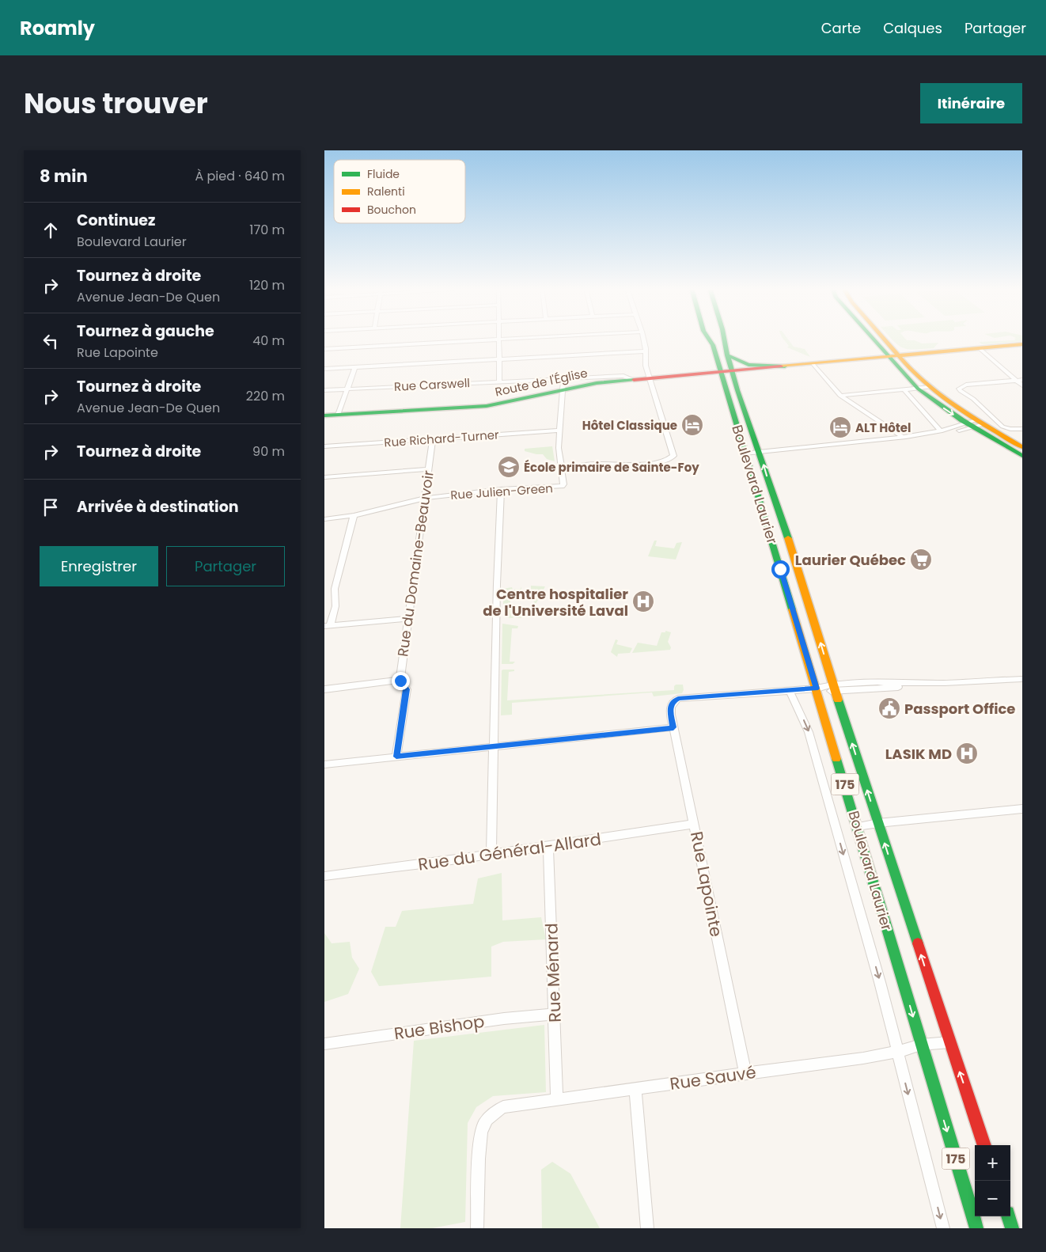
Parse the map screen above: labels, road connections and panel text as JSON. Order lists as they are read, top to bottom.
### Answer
{
  "streets": {
    "main road": ["Route de l'Église", "Boulevard Laurier", "175"],
    "street": [
      "Rue Carswell",
      "Rue Richard-Turner",
      "Rue Julien-Green",
      "Rue du Domaine-Beauvoir",
      "Rue du Général-Allard",
      "Rue Lapointe",
      "Rue Ménard",
      "Rue Bishop",
      "Rue Sauvé"
    ]
  },
  "crossings": [
    ["Route de l'Église", "Rue Carswell"],
    ["Route de l'Église", "Boulevard Laurier"],
    ["Rue Richard-Turner", "Rue du Domaine-Beauvoir"],
    ["Boulevard Laurier", "Rue Lapointe"],
    ["Boulevard Laurier", "Rue Sauvé"],
    ["Rue Julien-Green", "Rue du Domaine-Beauvoir"],
    ["Rue du Général-Allard", "Rue Lapointe"],
    ["Rue du Général-Allard", "Rue Ménard"],
    ["Rue Lapointe", "Rue Sauvé"],
    ["Rue Ménard", "Rue Bishop"],
    ["Rue Ménard", "Rue Sauvé"]
  ],
  "places": {
    "hotel": ["Hôtel Classique", "ALT Hôtel"],
    "school or university": ["École primaire de Sainte-Foy"],
    "supermarket": ["Laurier Québec"],
    "hospital": ["Centre hospitalier de l'Université Laval", "LASIK MD"],
    "public building": ["Passport Office"]
  },
  "legend": ["Fluide", "Ralenti", "Bouchon"],
  "page": {
    "header": "Roamly",
    "nav": ["Carte", "Calques", "Partager"],
    "title": "Nous trouver",
    "buttons": [
      "Itinéraire",
      ["Enregistrer", "Partager"]
    ],
    "heading": ["8 min", "À pied · 640 m"],
    "list": [
      ["Continuez", "Boulevard Laurier", "170 m"],
      ["Tournez à droite", "Avenue Jean-De Quen", "120 m"],
      ["Tournez à gauche", "Rue Lapointe", "40 m"],
      ["Tournez à droite", "Avenue Jean-De Quen", "220 m"],
      ["Tournez à droite", "90 m"],
      "Arrivée à destination"
    ],
    "map_buttons": ["+", "−"]
  }
}
